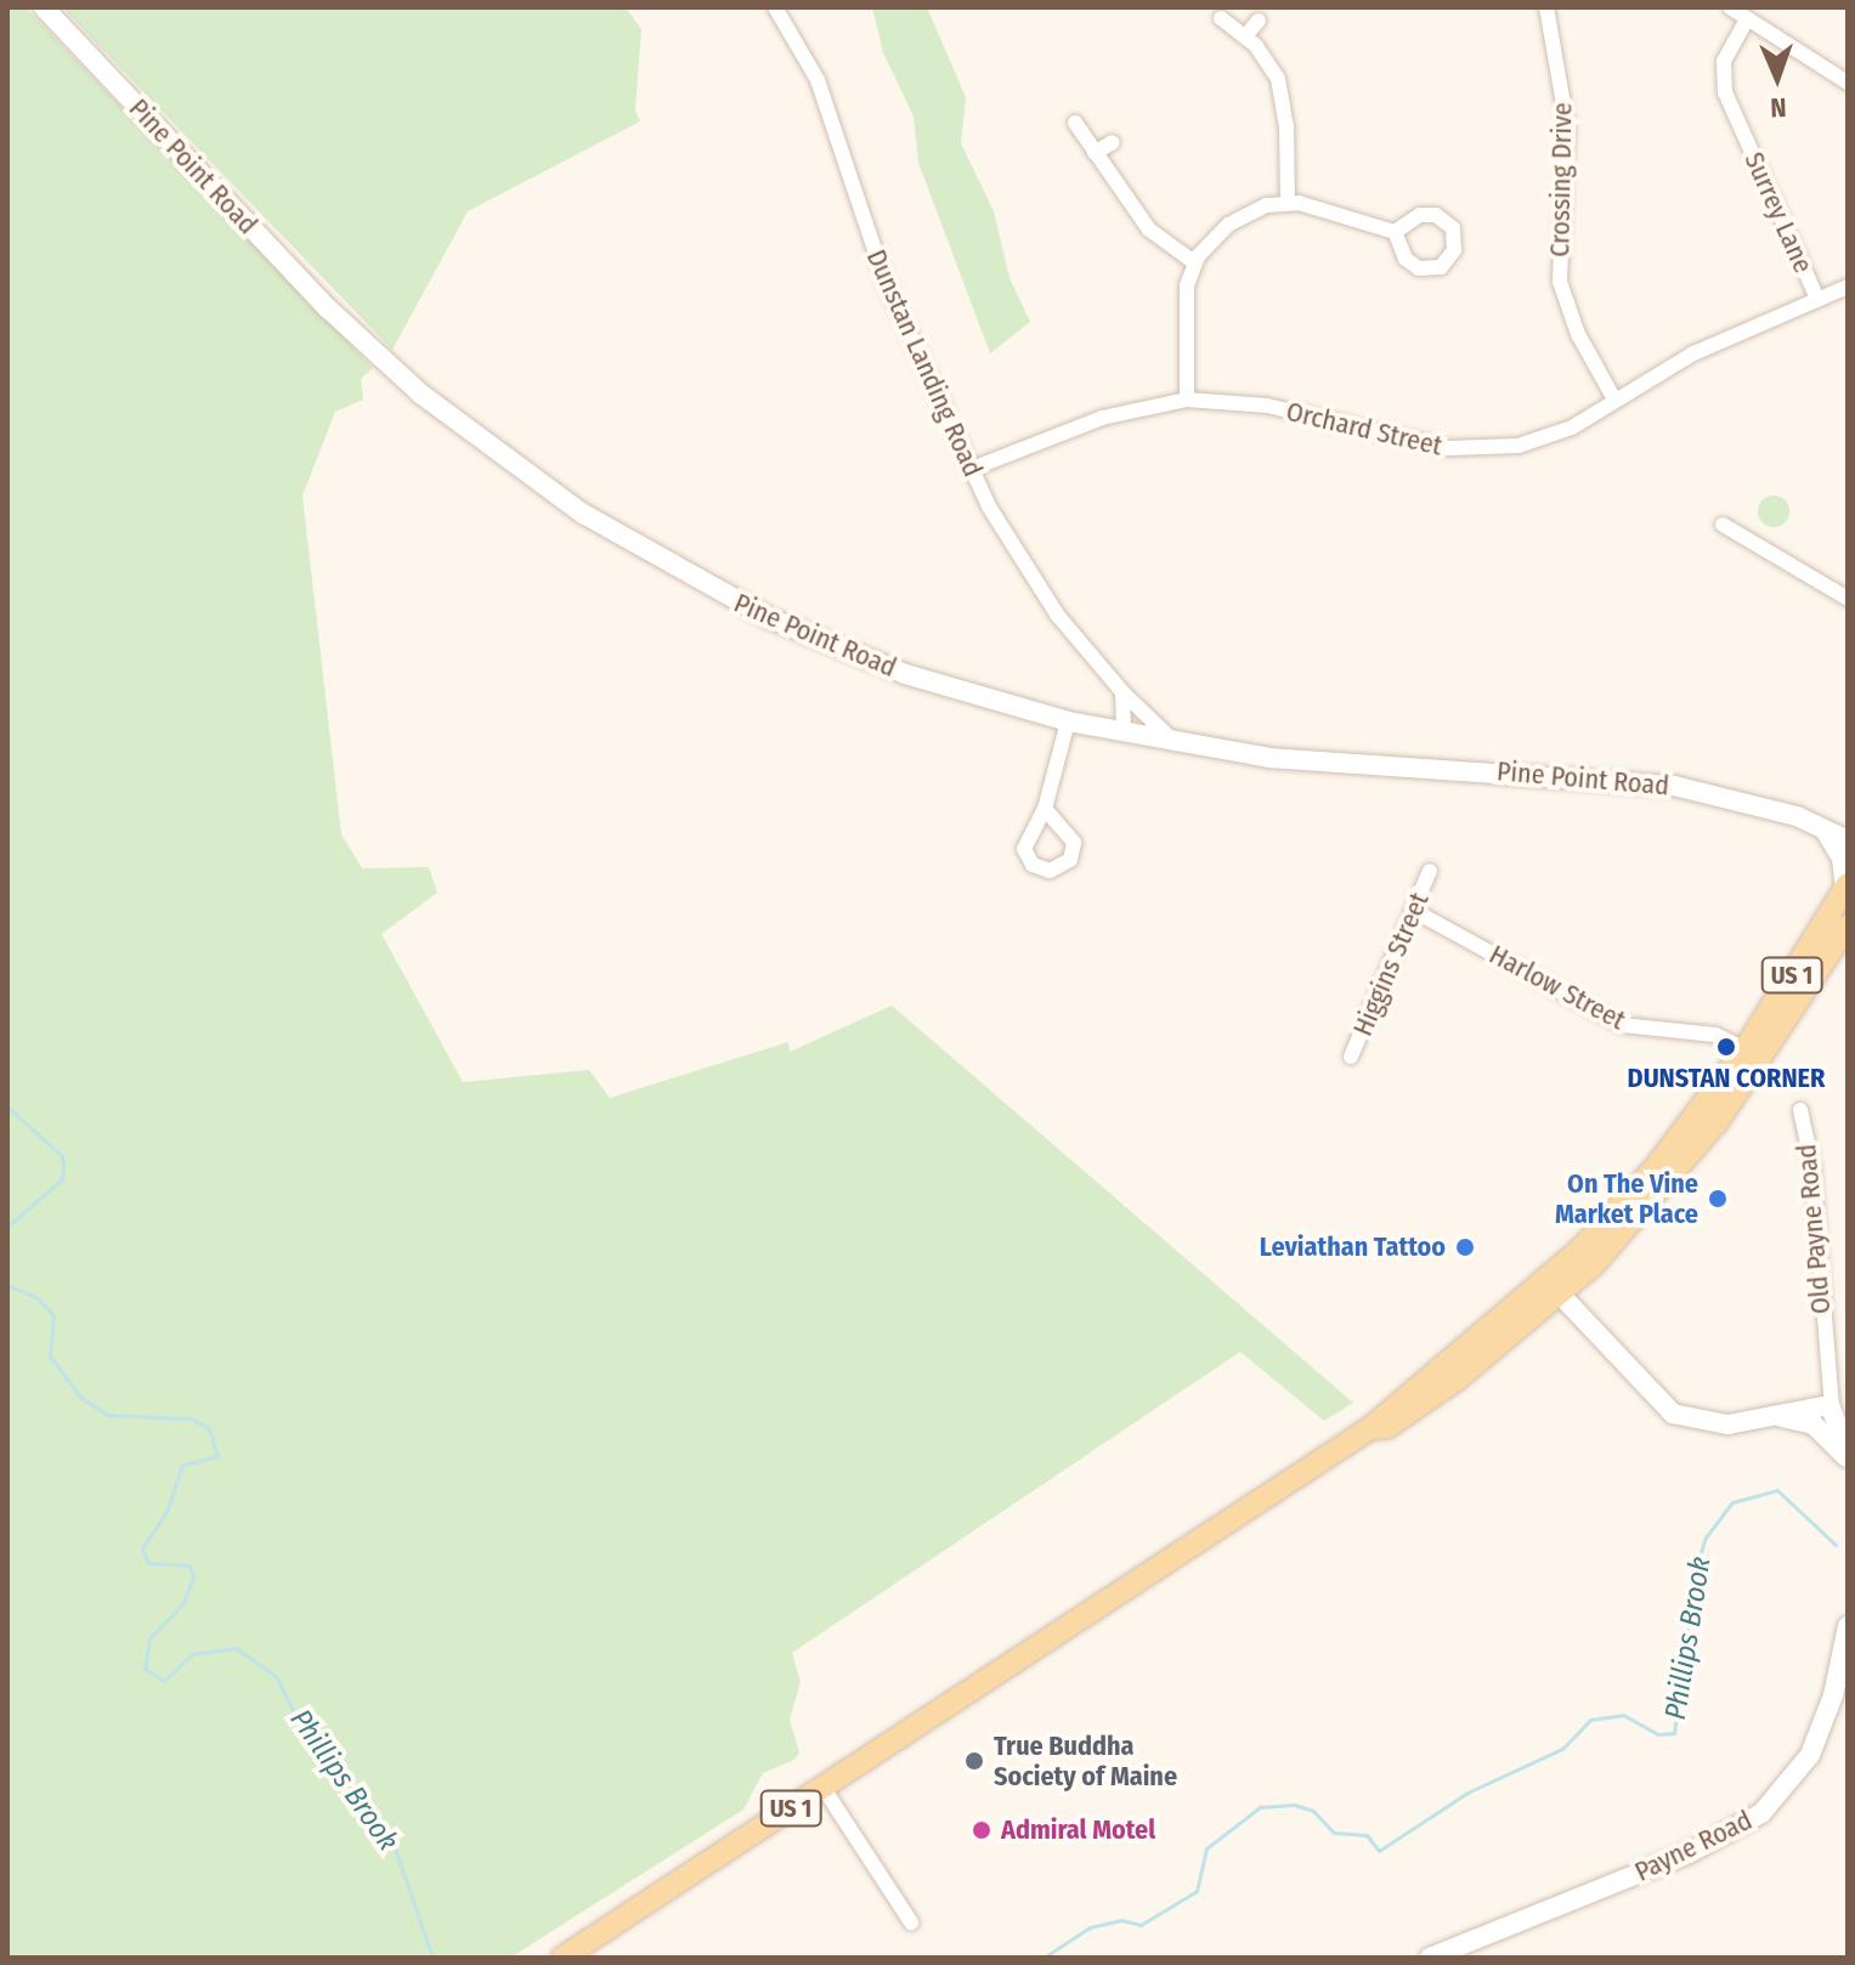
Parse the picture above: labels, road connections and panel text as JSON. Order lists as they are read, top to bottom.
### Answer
{
  "streets": {
    "main road": ["Pine Point Road", "US 1", "Payne Road"],
    "street": [
      "Crossing Drive",
      "Surrey Lane",
      "Dunstan Landing Road",
      "Orchard Street",
      "Higgins Street",
      "Harlow Street",
      "Old Payne Road"
    ]
  },
  "crossings": [
    ["Pine Point Road", "Dunstan Landing Road"],
    ["Crossing Drive", "Orchard Street"],
    ["Surrey Lane", "Orchard Street"],
    ["Dunstan Landing Road", "Orchard Street"],
    ["Higgins Street", "Harlow Street"],
    ["US 1", "Harlow Street"]
  ],
  "water": ["Phillips Brook"],
  "places": [
    "DUNSTAN CORNER",
    "On The Vine Market Place",
    "Leviathan Tattoo",
    "True Buddha Society of Maine",
    "Admiral Motel"
  ],
  "north": "bottom"
}
